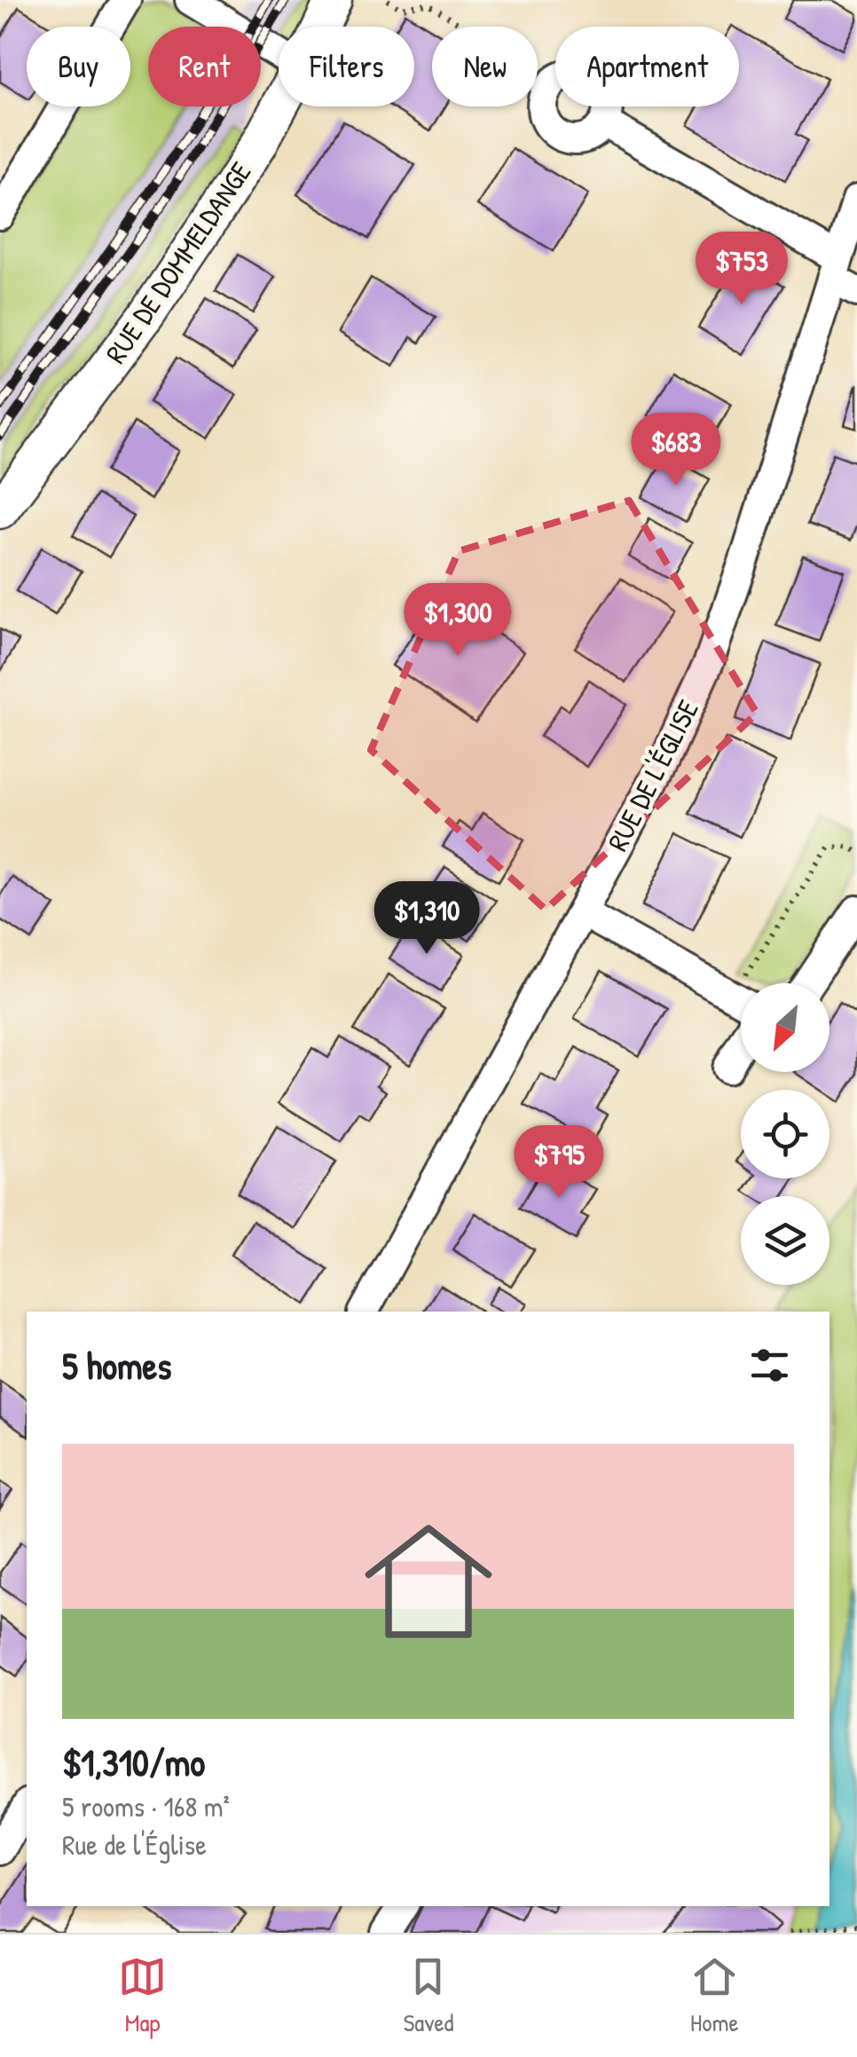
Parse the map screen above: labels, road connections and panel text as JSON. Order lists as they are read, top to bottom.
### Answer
{
  "streets": {
    "main road": ["RUE DE DOMMELDANGE"],
    "street": ["RUE DE L'ÉGLISE"]
  },
  "north": "bottom left",
  "page": {
    "chip": [
      "Buy",
      "Rent",
      "Filters",
      "New",
      "Apartment"
    ],
    "price": [
      "$753",
      "$683",
      "$1,300",
      "$1,310",
      "$795"
    ],
    "heading": "5 homes",
    "list": [
      {
        "name": "$1,310/mo",
        "note": "5 rooms · 168 m² · Rue de l'Église"
      }
    ],
    "tabs": ["Map", "Saved", "Home"]
  }
}
